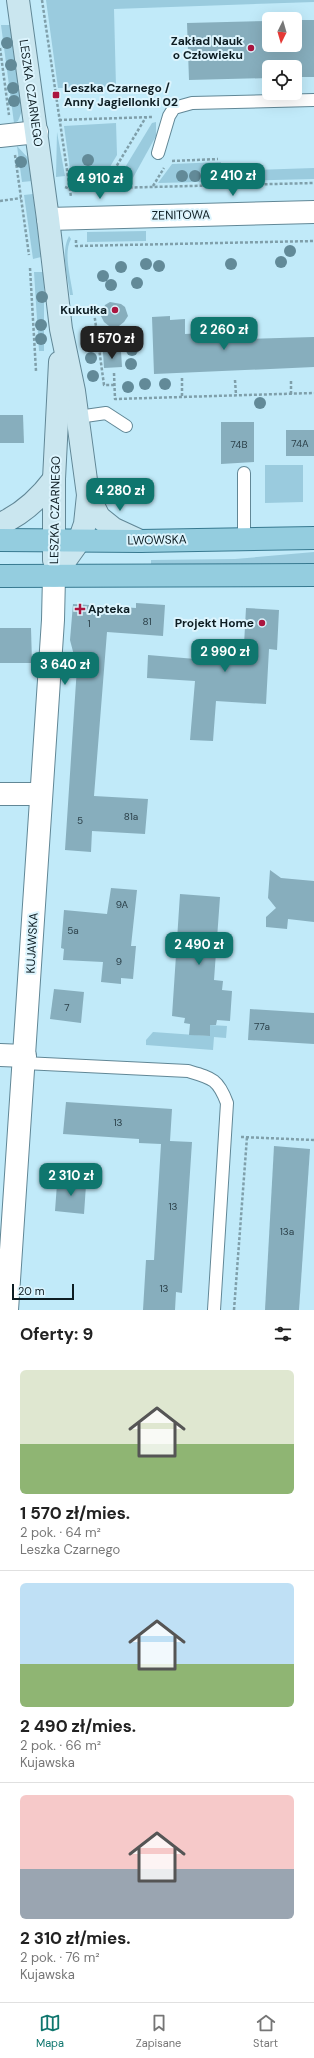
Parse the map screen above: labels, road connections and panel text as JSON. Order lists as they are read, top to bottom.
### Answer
{
  "streets": {
    "main road": ["LWOWSKA"],
    "street": ["LESZKA CZARNEGO", "ZENITOWA", "KUJAWSKA"]
  },
  "crossings": [
    ["LESZKA CZARNEGO", "ZENITOWA"],
    ["LESZKA CZARNEGO", "LWOWSKA"],
    ["LESZKA CZARNEGO", "KUJAWSKA"]
  ],
  "places": {
    "other": ["Zakład Nauk o Człowieku", "Kukułka", "Projekt Home"],
    "transit": ["Leszka Czarnego / Anny Jagiellonki 02"],
    "health": ["Apteka"]
  },
  "house_numbers": [
    "74A",
    "74B",
    "81",
    "1",
    "81a",
    "5",
    "9A",
    "5a",
    "9",
    "7",
    "77a",
    "13",
    "13",
    "13a",
    "13"
  ],
  "scale_bar": "20 m",
  "north": "bottom",
  "page": {
    "price": [
      "2 410 zł",
      "4 910 zł",
      "2 260 zł",
      "1 570 zł",
      "4 280 zł",
      "2 990 zł",
      "3 640 zł",
      "2 490 zł",
      "2 310 zł"
    ],
    "scale": "20 m",
    "heading": "Oferty: 9",
    "list": [
      {
        "name": "1 570 zł/mies.",
        "note": "2 pok. · 64 m² · Leszka Czarnego"
      },
      {
        "name": "2 490 zł/mies.",
        "note": "2 pok. · 66 m² · Kujawska"
      },
      {
        "name": "2 310 zł/mies.",
        "note": "2 pok. · 76 m² · Kujawska"
      }
    ],
    "tabs": ["Mapa", "Zapisane", "Start"]
  }
}
